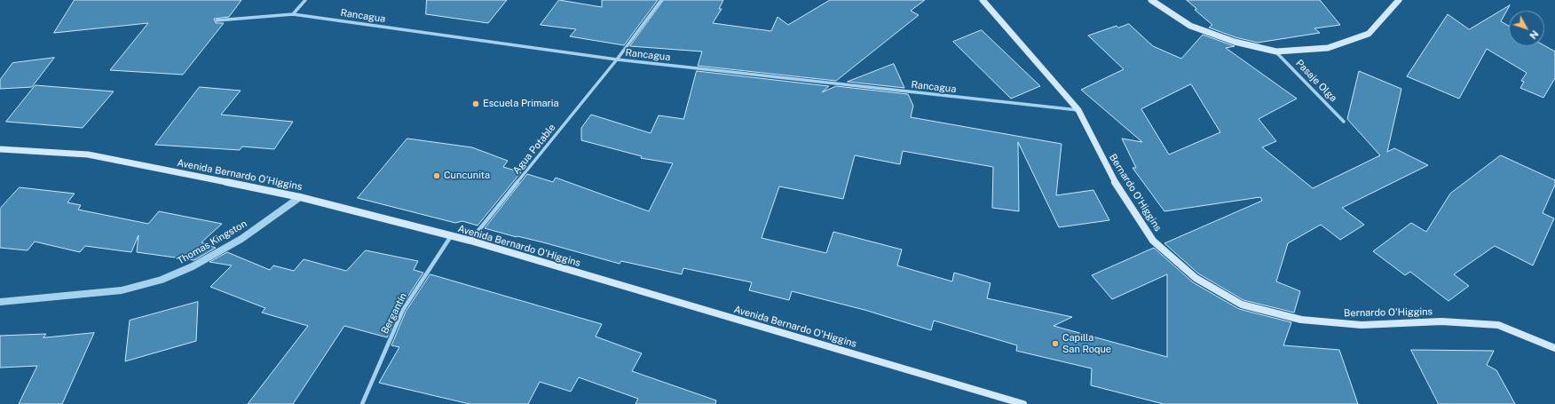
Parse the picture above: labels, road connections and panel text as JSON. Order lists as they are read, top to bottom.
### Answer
{
  "streets": {
    "main road": ["Avenida Bernardo O'Higgins", "Bernardo O'Higgins"],
    "street": [
      "Rancagua",
      "Pasaje Olga",
      "Agua Potable",
      "Thomas Kingston",
      "Bergantín"
    ]
  },
  "crossings": [
    ["Rancagua", "Agua Potable"],
    ["Rancagua", "Bernardo O'Higgins"],
    ["Agua Potable", "Avenida Bernardo O'Higgins"],
    ["Avenida Bernardo O'Higgins", "Thomas Kingston"],
    ["Avenida Bernardo O'Higgins", "Bergantín"]
  ],
  "places": ["Escuela Primaria", "Cuncunita", "Capilla San Roque"],
  "north": "bottom right"
}
